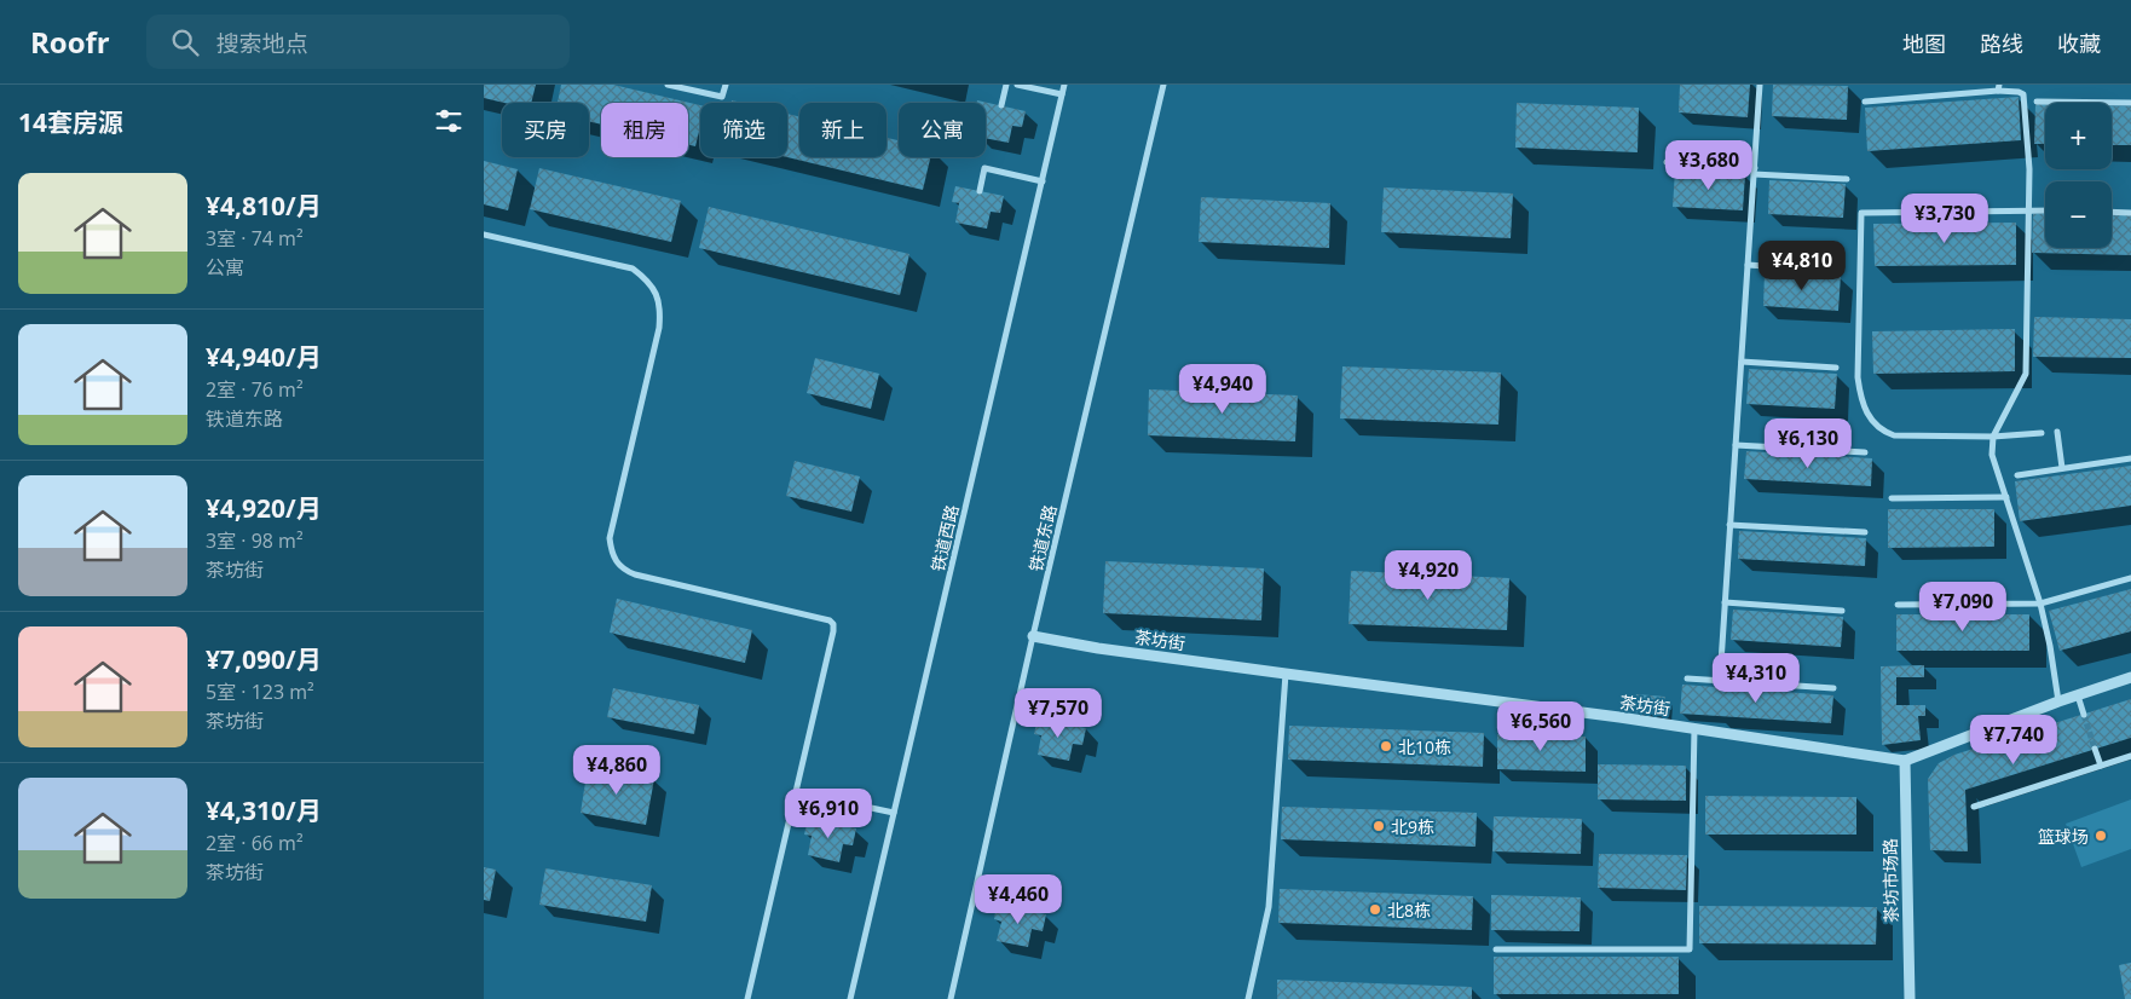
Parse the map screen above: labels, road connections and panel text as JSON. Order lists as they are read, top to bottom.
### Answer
{
  "streets": {
    "street": [
      "铁道西路",
      "铁道东路",
      "茶坊街",
      "茶坊市场路"
    ]
  },
  "crossings": [
    ["铁道东路", "茶坊街"],
    ["茶坊街", "茶坊市场路"]
  ],
  "places": [
    "北10栋",
    "北9栋",
    "篮球场",
    "北8栋"
  ],
  "page": {
    "header": "Roofr",
    "search": "搜索地点",
    "nav": ["地图", "路线", "收藏"],
    "heading": "14套房源",
    "map_buttons": ["+", "−"],
    "chip": [
      "买房",
      "租房",
      "筛选",
      "新上",
      "公寓"
    ],
    "price": [
      "¥3,680",
      "¥3,730",
      "¥4,810",
      "¥4,940",
      "¥6,130",
      "¥4,920",
      "¥7,090",
      "¥4,310",
      "¥7,570",
      "¥6,560",
      "¥7,740",
      "¥4,860",
      "¥6,910",
      "¥4,460"
    ],
    "list": [
      {
        "name": "¥4,810/月",
        "note": "3室 · 74 m² · 公寓"
      },
      {
        "name": "¥4,940/月",
        "note": "2室 · 76 m² · 铁道东路"
      },
      {
        "name": "¥4,920/月",
        "note": "3室 · 98 m² · 茶坊街"
      },
      {
        "name": "¥7,090/月",
        "note": "5室 · 123 m² · 茶坊街"
      },
      {
        "name": "¥4,310/月",
        "note": "2室 · 66 m² · 茶坊街"
      }
    ]
  }
}
